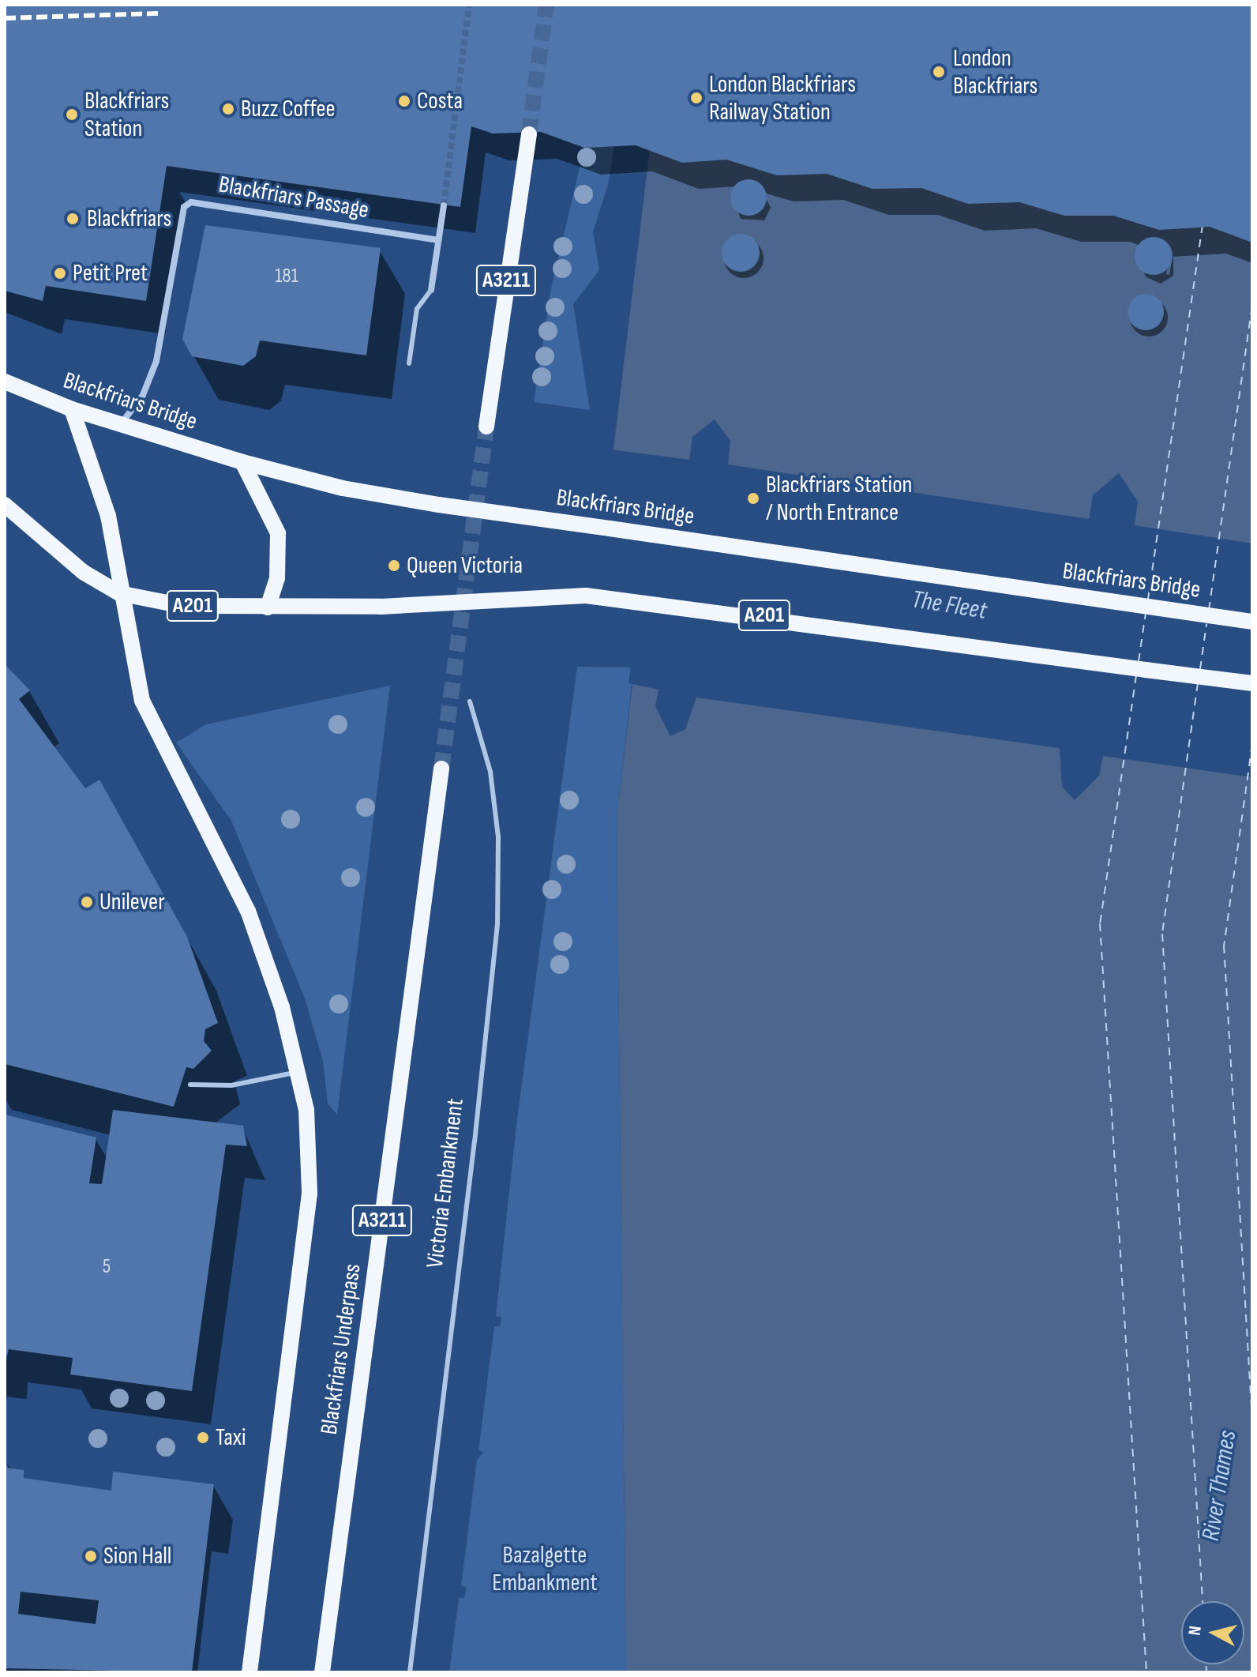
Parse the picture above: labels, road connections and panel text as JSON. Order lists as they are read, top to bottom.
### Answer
{
  "streets": {
    "main road": [
      "A3211",
      "Blackfriars Bridge",
      "A201",
      "Blackfriars Underpass"
    ],
    "street": ["Blackfriars Passage"],
    "lane": ["Victoria Embankment"]
  },
  "crossings": [
    ["Blackfriars Passage", "Blackfriars Bridge"]
  ],
  "water": ["The Fleet", "River Thames"],
  "parks": ["Bazalgette Embankment"],
  "places": [
    "London Blackfriars",
    "London Blackfriars Railway Station",
    "Costa",
    "Buzz Coffee",
    "Blackfriars Station",
    "Blackfriars",
    "Petit Pret",
    "Blackfriars Station / North Entrance",
    "Queen Victoria",
    "Unilever",
    "Taxi",
    "Sion Hall"
  ],
  "house_numbers": ["181", "5"],
  "north": "left"
}
